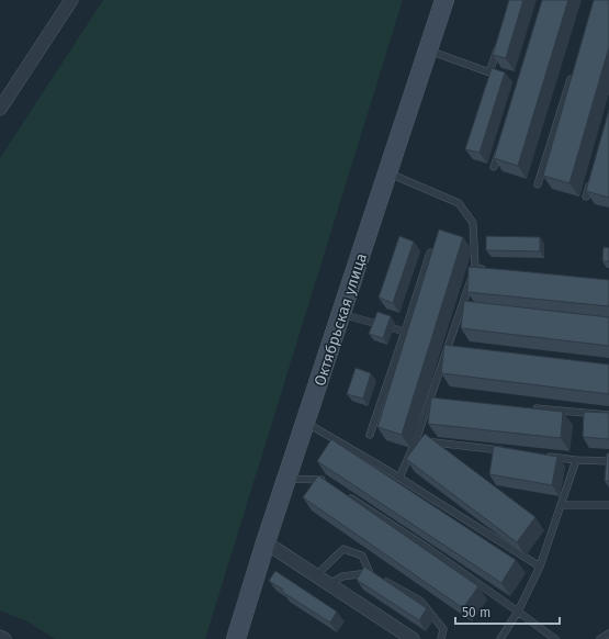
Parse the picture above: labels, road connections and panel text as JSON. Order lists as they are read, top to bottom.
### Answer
{
  "streets": {
    "main road": ["Октябрьская улица"]
  },
  "scale_bar": "50 m"
}
